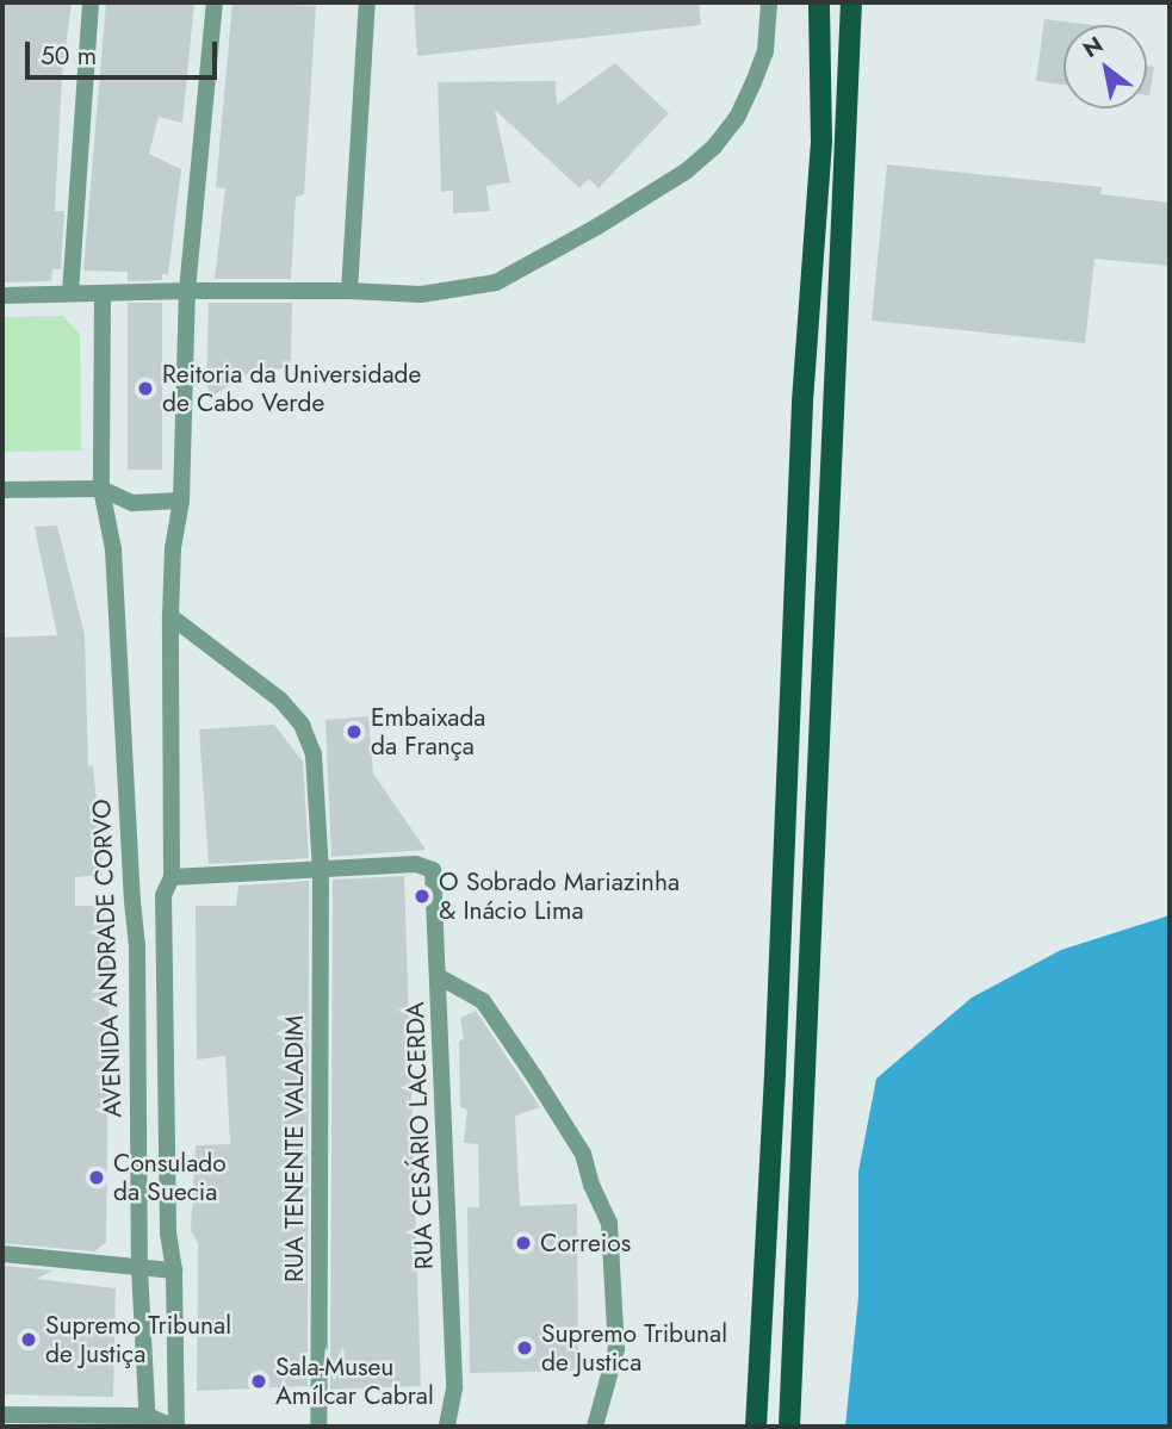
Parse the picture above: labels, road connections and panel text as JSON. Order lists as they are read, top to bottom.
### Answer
{
  "streets": {
    "street": ["AVENIDA ANDRADE CORVO", "RUA CESÁRIO LACERDA", "RUA TENENTE VALADIM"]
  },
  "crossings": [
    ["RUA CESÁRIO LACERDA", "RUA TENENTE VALADIM"]
  ],
  "places": [
    "Reitoria da Universidade de Cabo Verde",
    "Embaixada da França",
    "O Sobrado Mariazinha & Inácio Lima",
    "Consulado da Suecia",
    "Correios",
    "Supremo Tribunal de Justiça",
    "Supremo Tribunal de Justica",
    "Sala-Museu Amílcar Cabral"
  ],
  "scale_bar": "50 m",
  "north": "top left"
}
